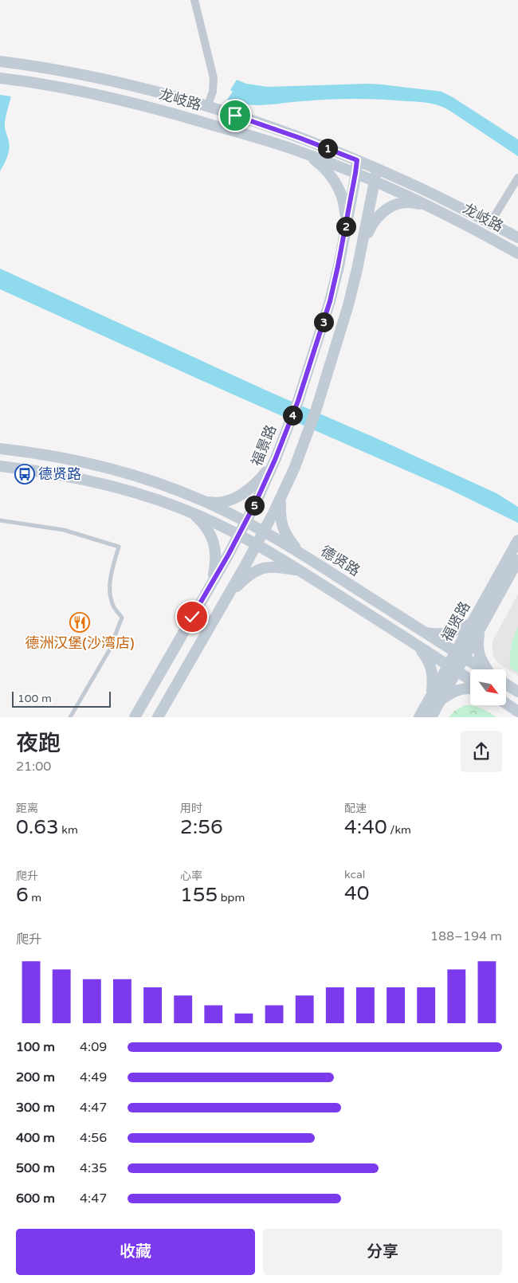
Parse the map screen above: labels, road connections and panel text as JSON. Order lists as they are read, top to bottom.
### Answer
{
  "streets": {
    "street": [
      "龙岐路",
      "福景路",
      "德贤路",
      "福贤路"
    ]
  },
  "crossings": [
    ["龙岐路", "福景路"],
    ["福景路", "德贤路"],
    ["德贤路", "福贤路"]
  ],
  "places": {
    "bus stop": ["德贤路"],
    "restaurant": ["德洲汉堡(沙湾店)"]
  },
  "scale_bar": "100 m",
  "north": "bottom right",
  "page": {
    "pins": [
      "1",
      "2",
      "3",
      "4",
      "5"
    ],
    "scale": "100 m",
    "heading": ["夜跑", "21:00"],
    "stats": [
      ["距离", "0.63 km"],
      ["用时", "2:56"],
      ["配速", "4:40 /km"],
      ["爬升", "6 m"],
      ["心率", "155 bpm"],
      ["kcal", "40"]
    ],
    "chart": ["爬升", "188–194 m"],
    "list": [
      {
        "name": "100 m",
        "note": "4:09"
      },
      {
        "name": "200 m",
        "note": "4:49"
      },
      {
        "name": "300 m",
        "note": "4:47"
      },
      {
        "name": "400 m",
        "note": "4:56"
      },
      {
        "name": "500 m",
        "note": "4:35"
      },
      {
        "name": "600 m",
        "note": "4:47"
      }
    ],
    "buttons": ["收藏", "分享"]
  }
}
